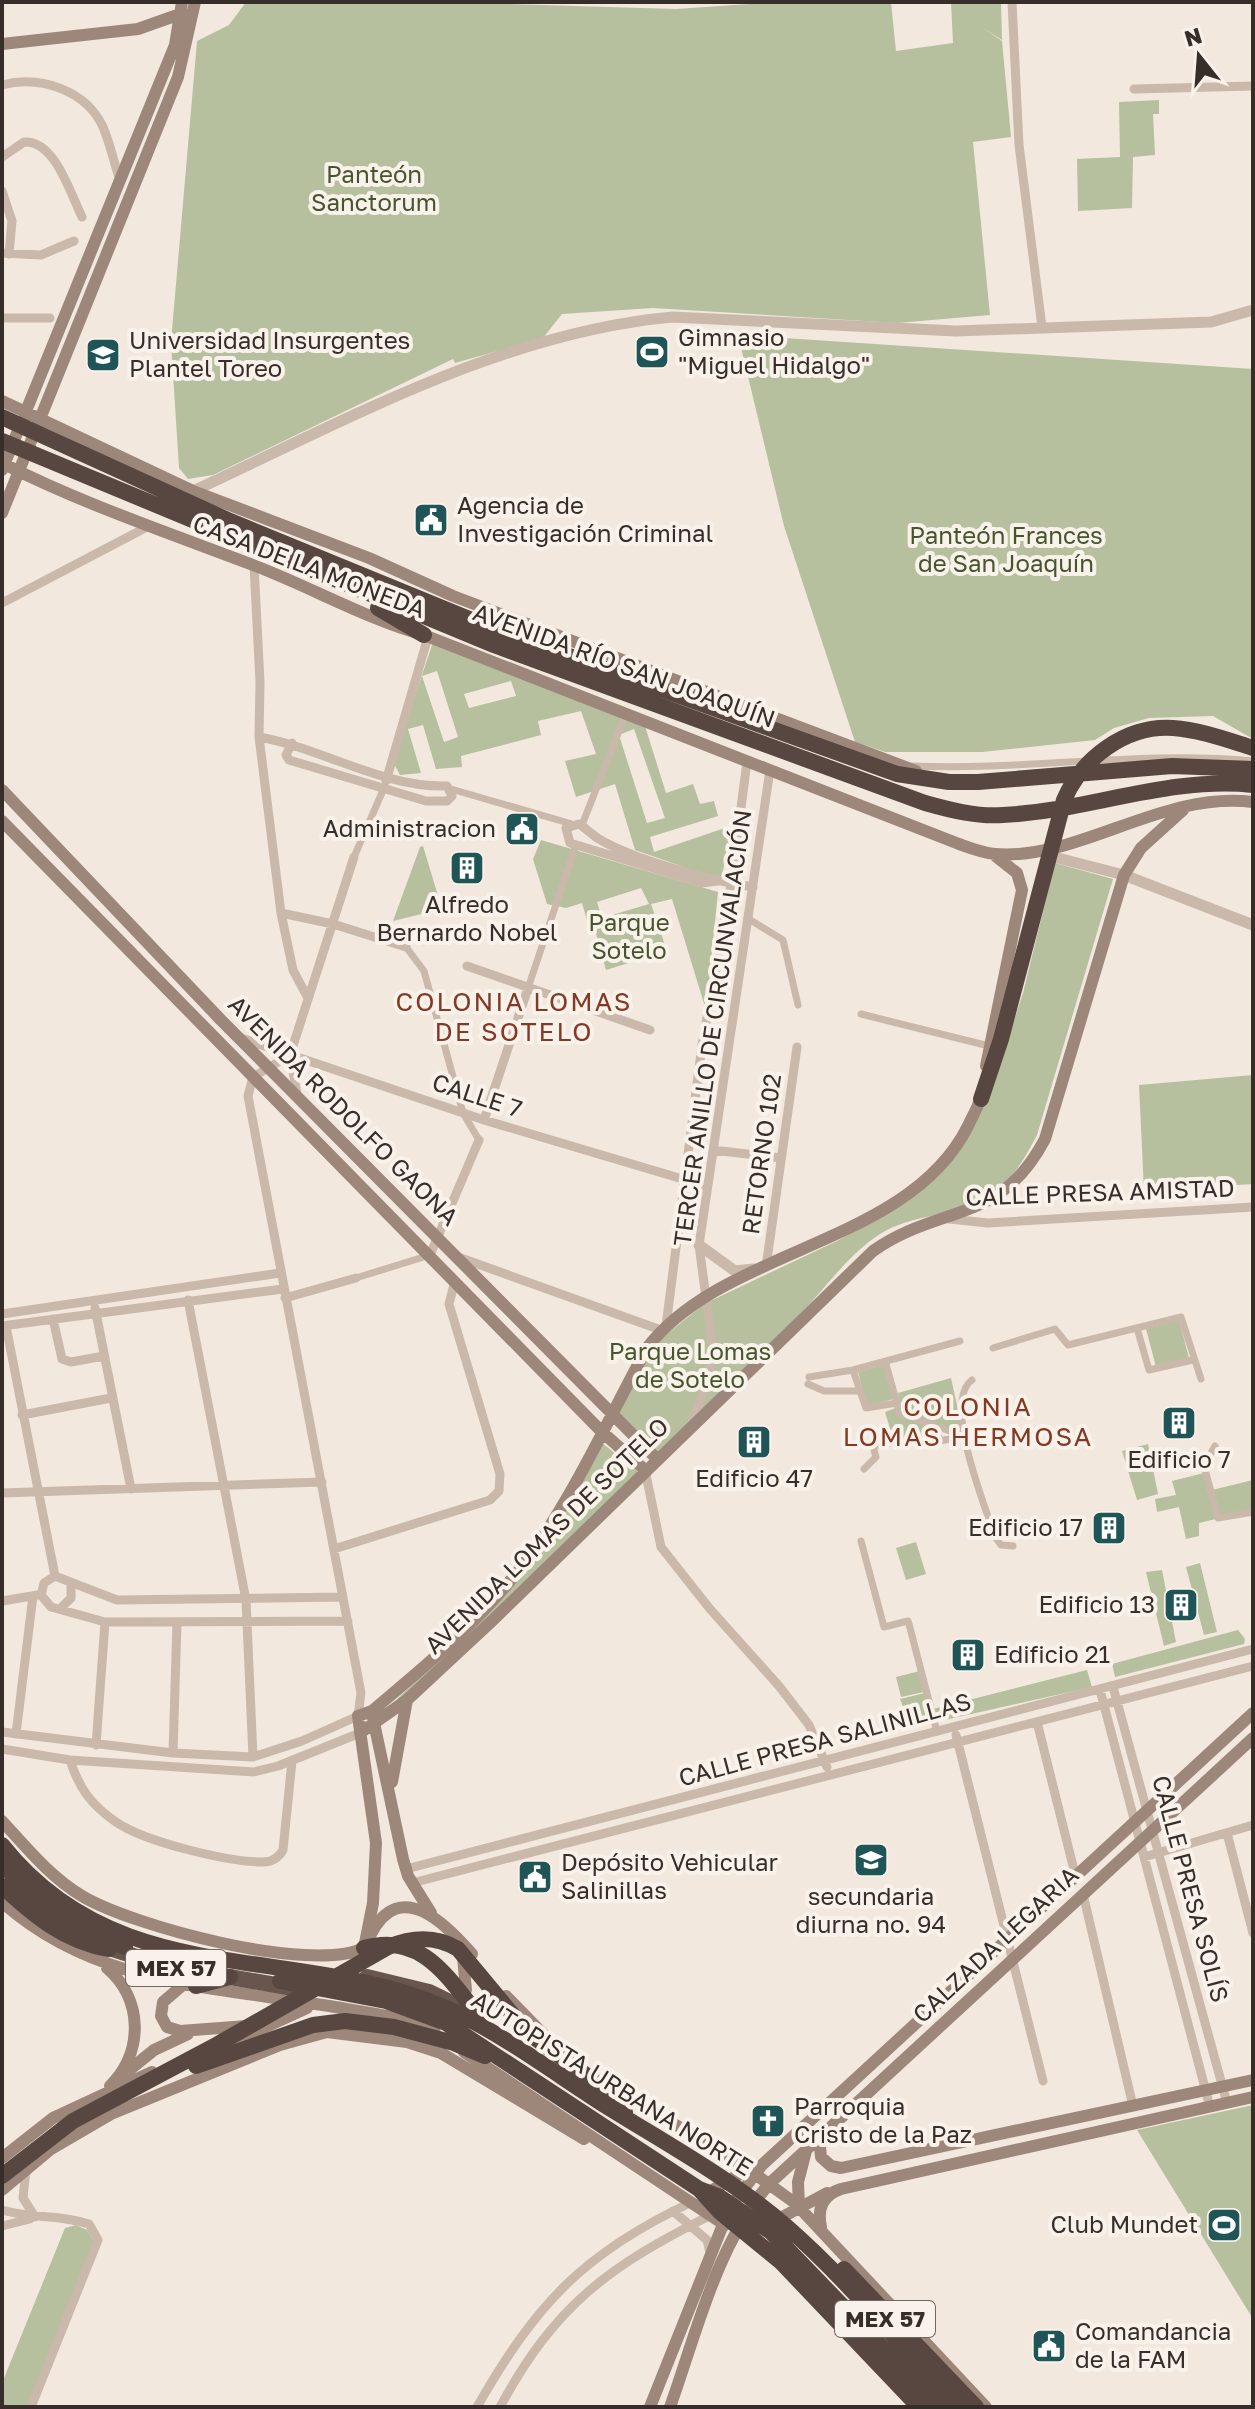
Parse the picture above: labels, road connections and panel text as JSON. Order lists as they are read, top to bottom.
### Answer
{
  "streets": {
    "highway": ["AVENIDA RÍO SAN JOAQUÍN", "MEX 57", "AUTOPISTA URBANA NORTE"],
    "main road": [
      "CASA DE LA MONEDA",
      "AVENIDA RODOLFO GAONA",
      "AVENIDA LOMAS DE SOTELO",
      "CALZADA LEGARIA"
    ],
    "street": [
      "TERCER ANILLO DE CIRCUNVALACIÓN",
      "CALLE 7",
      "RETORNO 102",
      "CALLE PRESA AMISTAD",
      "CALLE PRESA SALINILLAS",
      "CALLE PRESA SOLÍS"
    ]
  },
  "crossings": [
    ["CASA DE LA MONEDA", "AVENIDA RÍO SAN JOAQUÍN"],
    ["CASA DE LA MONEDA", "TERCER ANILLO DE CIRCUNVALACIÓN"],
    ["CASA DE LA MONEDA", "AVENIDA LOMAS DE SOTELO"],
    ["TERCER ANILLO DE CIRCUNVALACIÓN", "CALLE 7"],
    ["TERCER ANILLO DE CIRCUNVALACIÓN", "AVENIDA LOMAS DE SOTELO"],
    ["CALLE 7", "AVENIDA RODOLFO GAONA"],
    ["AVENIDA RODOLFO GAONA", "AVENIDA LOMAS DE SOTELO"],
    ["RETORNO 102", "AVENIDA LOMAS DE SOTELO"],
    ["CALLE PRESA AMISTAD", "AVENIDA LOMAS DE SOTELO"],
    ["CALLE PRESA SALINILLAS", "CALLE PRESA SOLÍS"],
    ["CALLE PRESA SOLÍS", "CALZADA LEGARIA"]
  ],
  "districts": ["COLONIA LOMAS DE SOTELO", "COLONIA LOMAS HERMOSA"],
  "parks": [
    "Panteón Sanctorum",
    "Panteón Frances de San Joaquín",
    "Parque Sotelo",
    "Parque Lomas de Sotelo"
  ],
  "places": {
    "sports": ["Gimnasio \"Miguel Hidalgo\"", "Club Mundet"],
    "school or university": ["Universidad Insurgentes Plantel Toreo", "secundaria diurna no. 94"],
    "public building": [
      "Agencia de Investigación Criminal",
      "Administracion",
      "Depósito Vehicular Salinillas",
      "Comandancia de la FAM"
    ],
    "building": [
      "Alfredo Bernardo Nobel",
      "Edificio 7",
      "Edificio 47",
      "Edificio 17",
      "Edificio 13",
      "Edificio 21"
    ],
    "church": ["Parroquia Cristo de la Paz"]
  },
  "north": "top"
}
